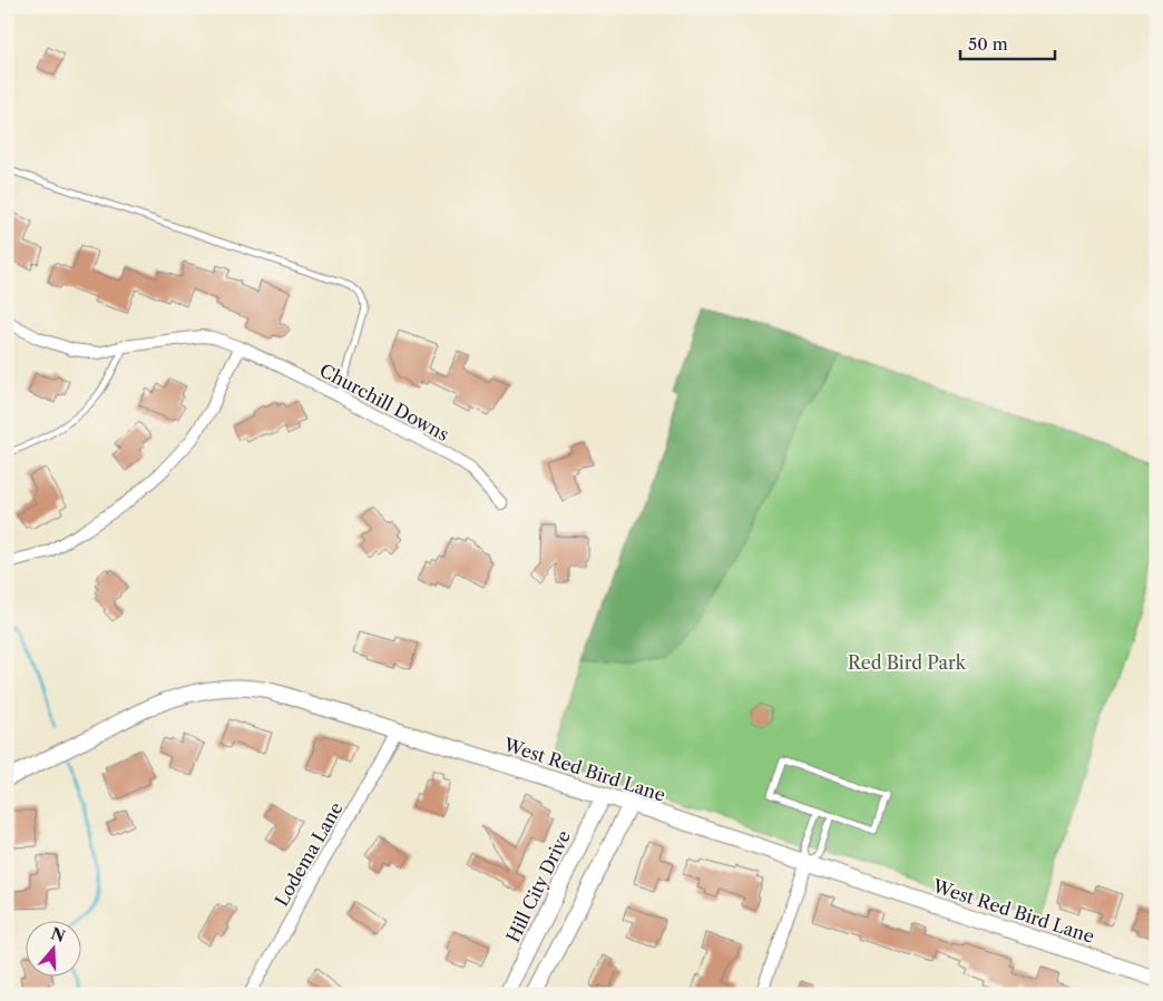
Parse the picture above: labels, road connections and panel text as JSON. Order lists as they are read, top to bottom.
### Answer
{
  "streets": {
    "street": [
      "Churchill Downs",
      "West Red Bird Lane",
      "Lodema Lane",
      "Hill City Drive"
    ]
  },
  "crossings": [
    ["West Red Bird Lane", "Lodema Lane"],
    ["West Red Bird Lane", "Hill City Drive"]
  ],
  "parks": ["Red Bird Park"],
  "scale_bar": "50 m",
  "north": "top"
}
